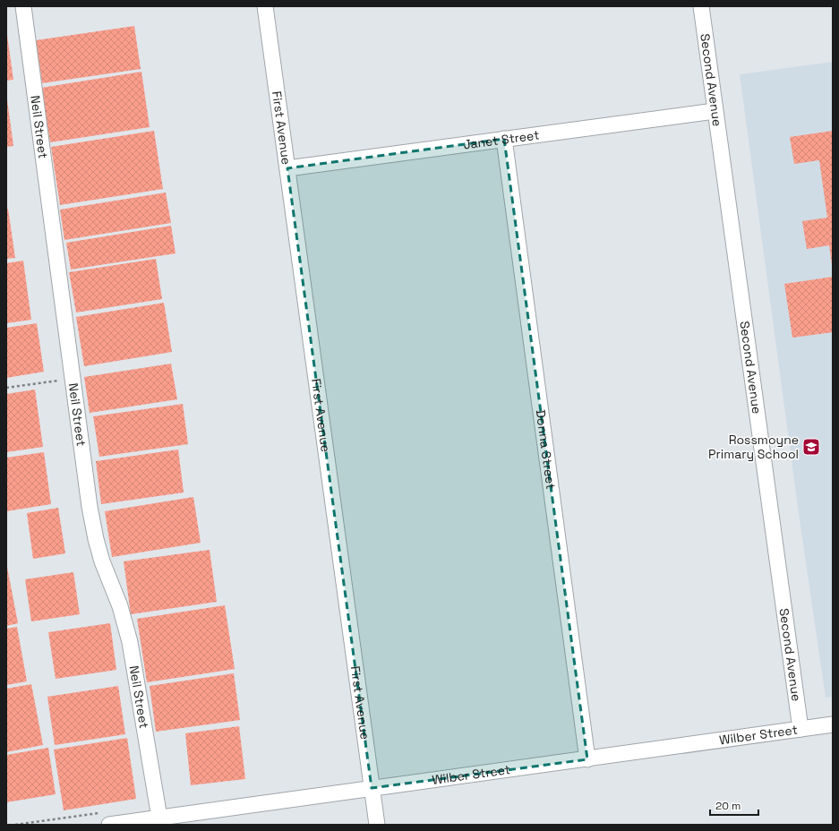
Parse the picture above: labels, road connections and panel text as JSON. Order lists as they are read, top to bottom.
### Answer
{
  "streets": {
    "street": [
      "Second Avenue",
      "Neil Street",
      "First Avenue",
      "Janet Street",
      "Donna Street",
      "Wilber Street"
    ]
  },
  "crossings": [
    ["Second Avenue", "Janet Street"],
    ["Second Avenue", "Wilber Street"],
    ["Neil Street", "Wilber Street"],
    ["First Avenue", "Janet Street"],
    ["First Avenue", "Wilber Street"],
    ["Janet Street", "Donna Street"],
    ["Donna Street", "Wilber Street"]
  ],
  "places": {
    "school or university": ["Rossmoyne Primary School"]
  },
  "scale_bar": "20 m"
}
